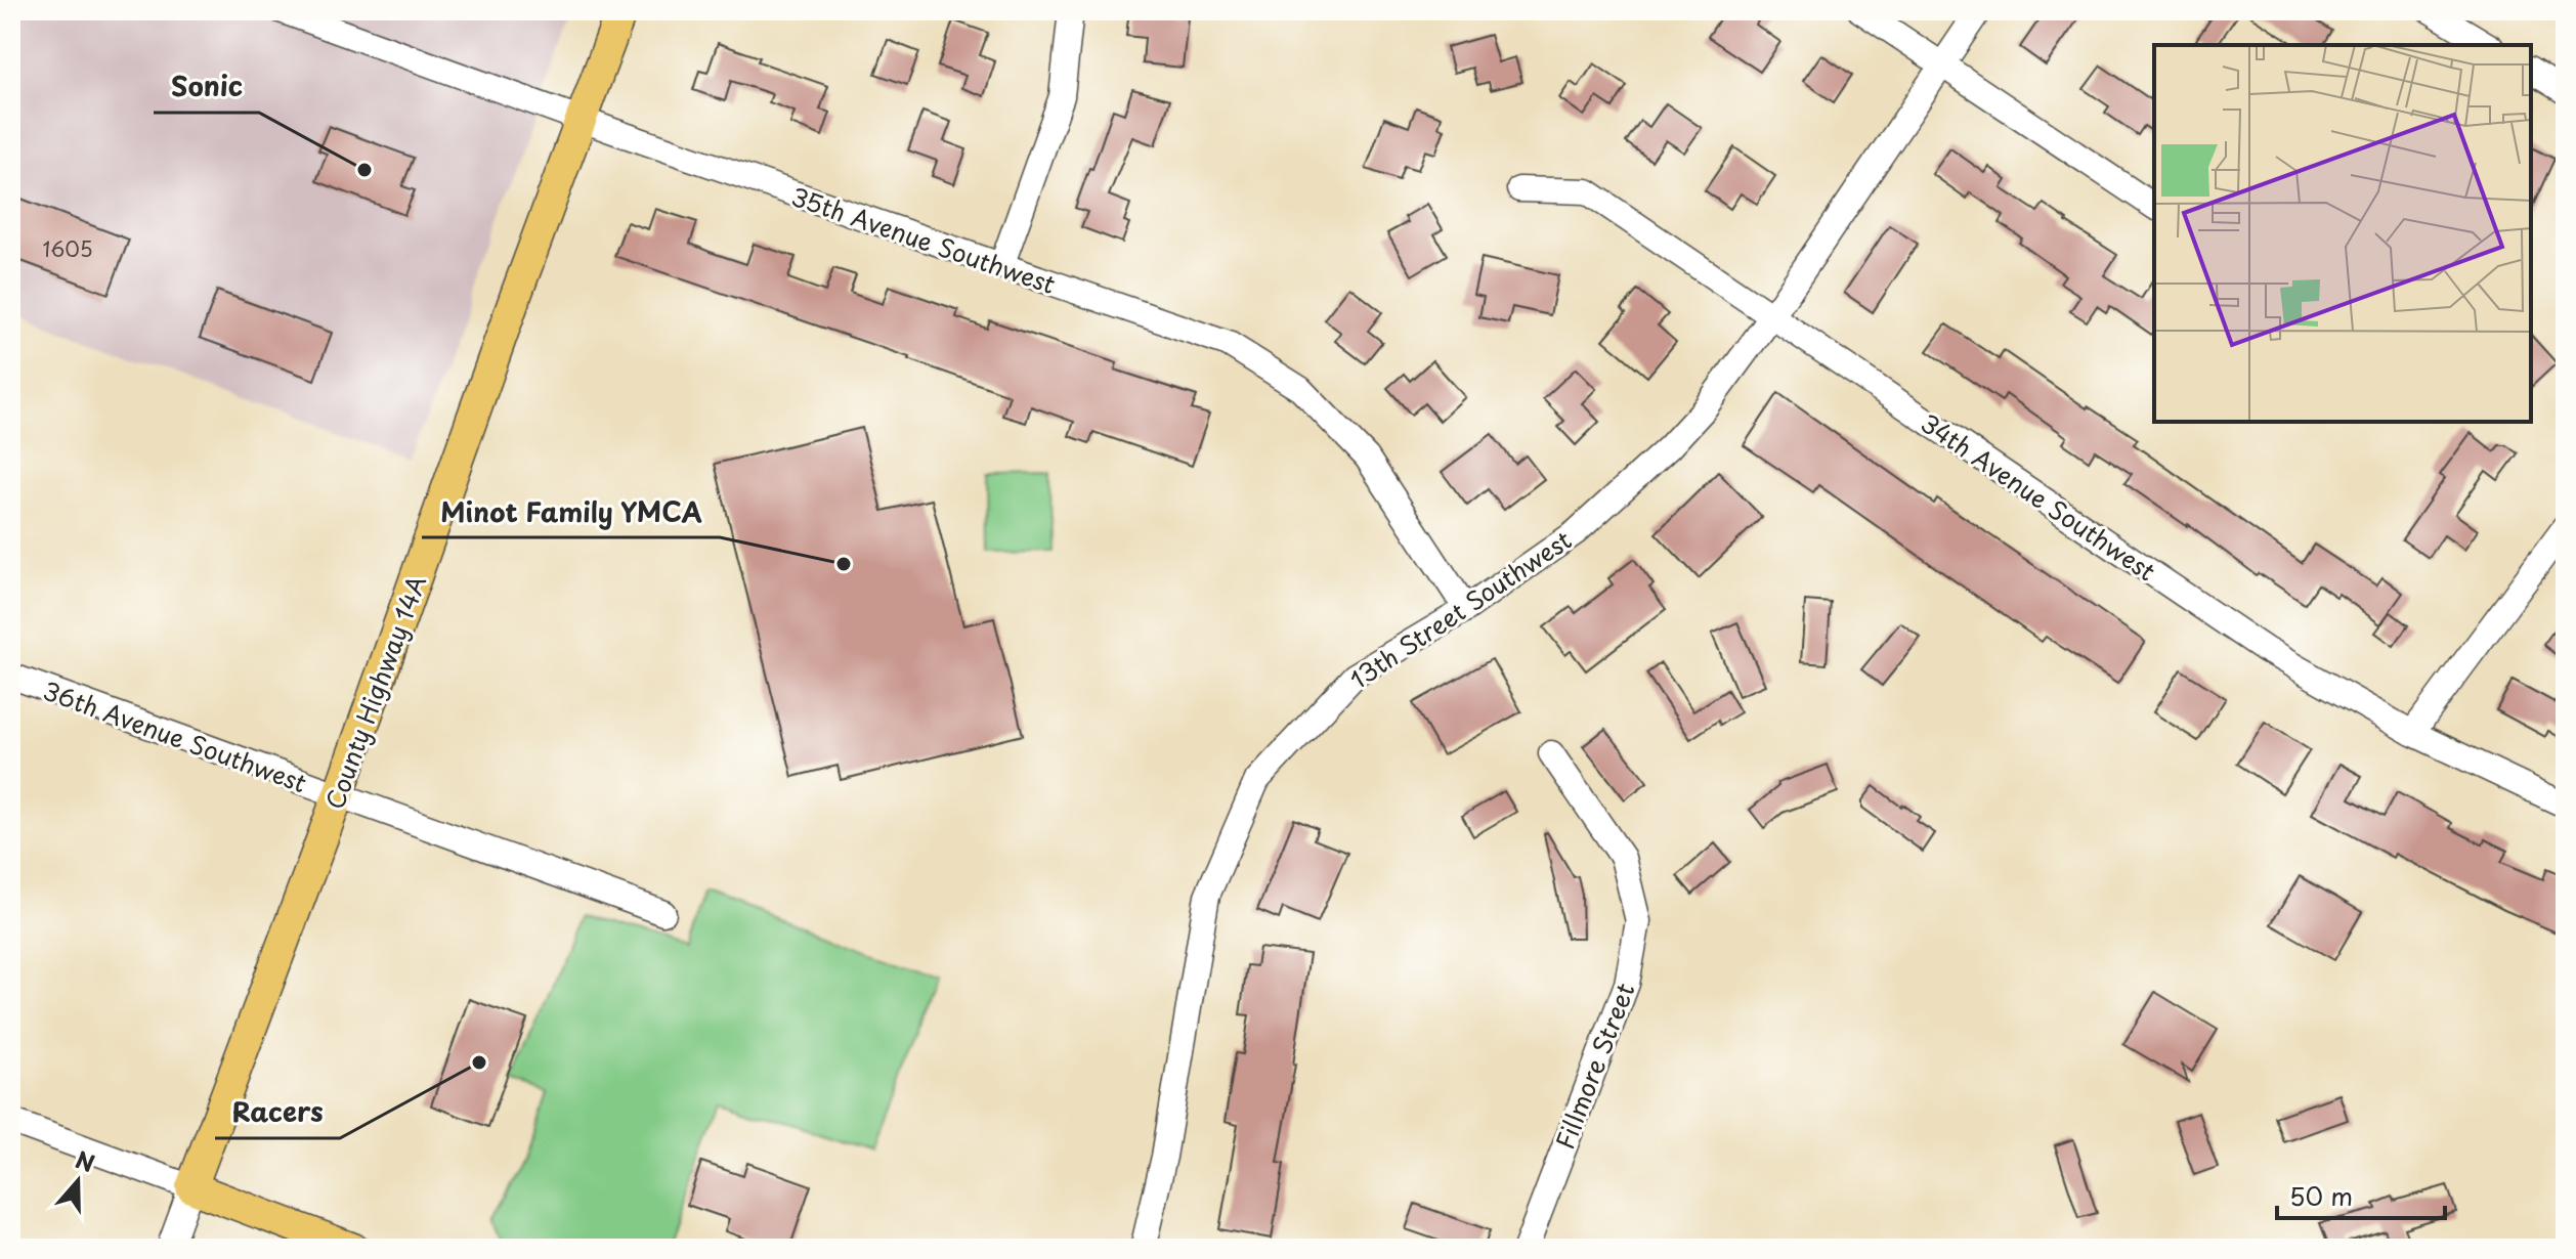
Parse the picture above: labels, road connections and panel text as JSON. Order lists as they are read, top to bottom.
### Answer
{
  "streets": {
    "main road": ["County Highway 14A"],
    "street": [
      "35th Avenue Southwest",
      "34th Avenue Southwest",
      "13th Street Southwest",
      "36th Avenue Southwest",
      "Fillmore Street"
    ]
  },
  "crossings": [
    ["35th Avenue Southwest", "13th Street Southwest"],
    ["35th Avenue Southwest", "County Highway 14A"],
    ["34th Avenue Southwest", "13th Street Southwest"],
    ["County Highway 14A", "36th Avenue Southwest"]
  ],
  "places": ["Sonic", "Minot Family YMCA", "Racers"],
  "house_numbers": ["1605"],
  "scale_bar": "50 m",
  "north": "top"
}
